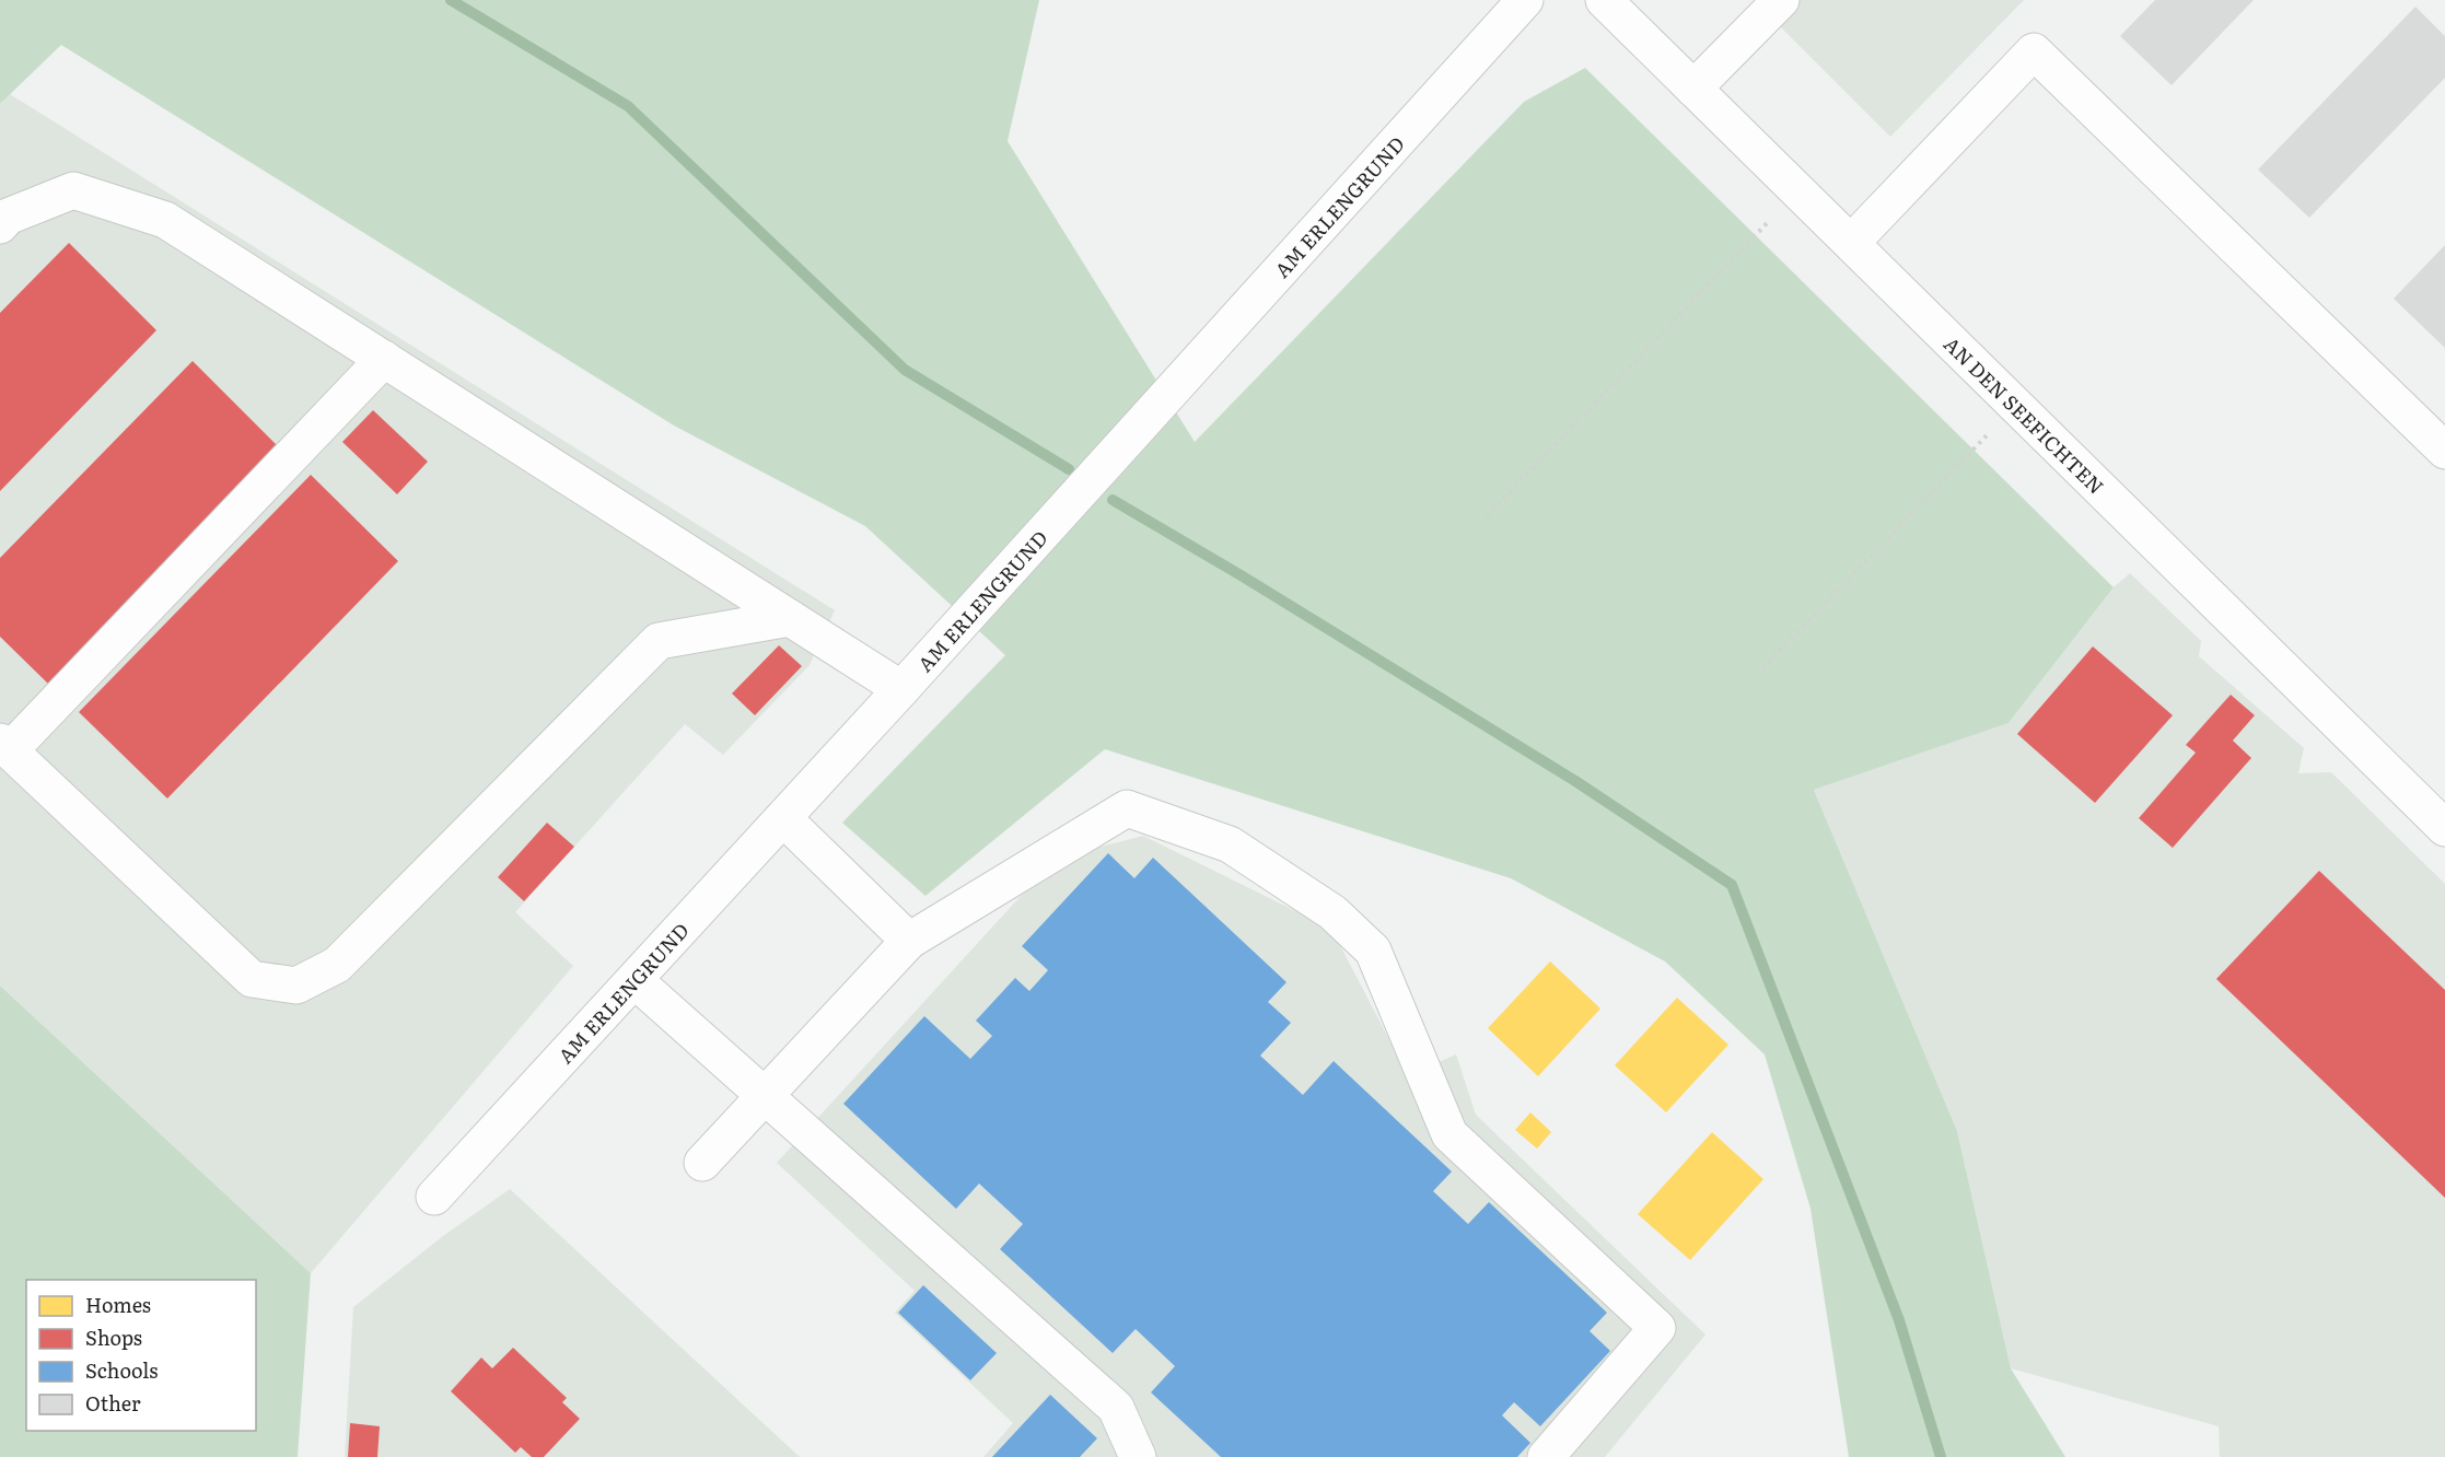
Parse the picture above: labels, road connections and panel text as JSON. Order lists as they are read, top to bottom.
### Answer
{
  "streets": {
    "street": ["AM ERLENGRUND", "AN DEN SEEFICHTEN"]
  },
  "legend": [
    "Homes",
    "Shops",
    "Schools",
    "Other"
  ]
}
